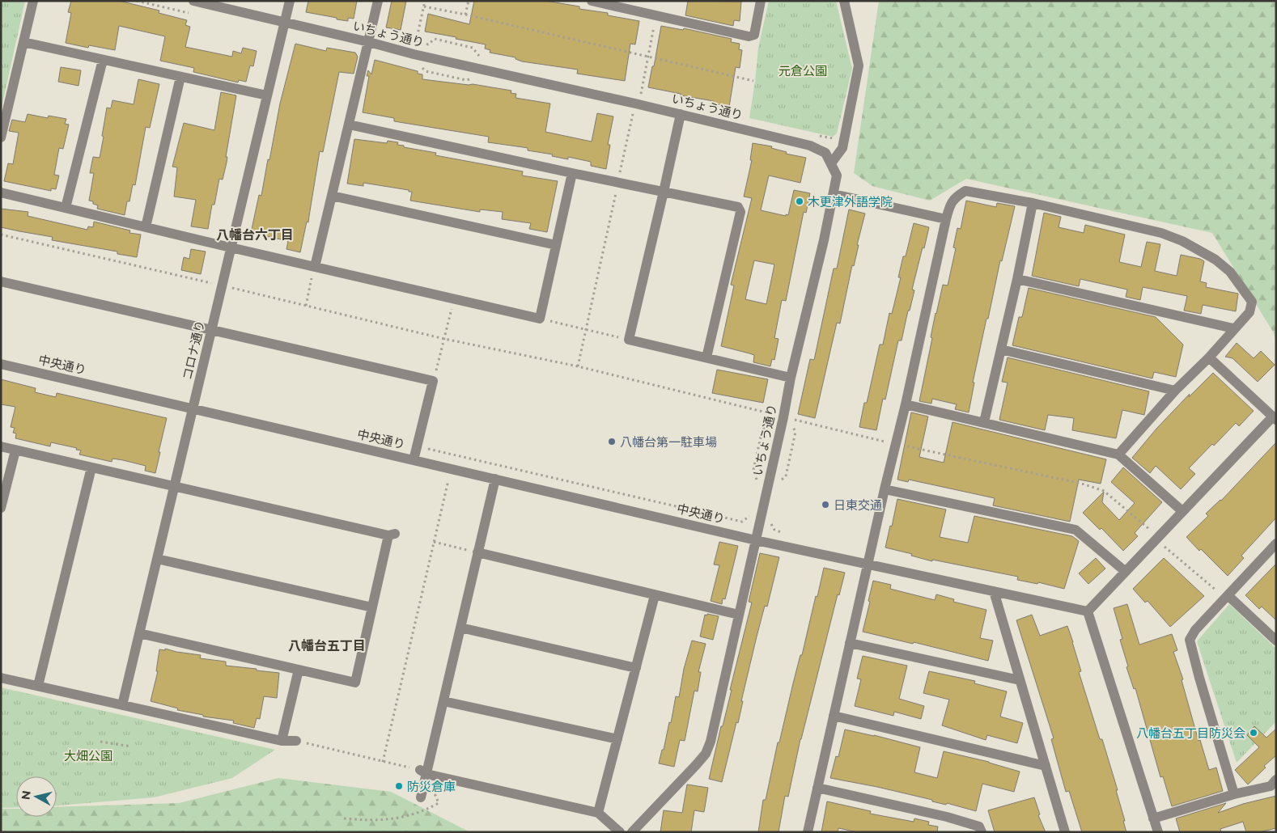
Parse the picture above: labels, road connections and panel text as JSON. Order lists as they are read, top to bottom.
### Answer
{
  "streets": {
    "street": ["いちょう通り", "コロナ通り", "中央通り"]
  },
  "crossings": [
    ["いちょう通り", "コロナ通り"],
    ["いちょう通り", "中央通り"],
    ["コロナ通り", "中央通り"]
  ],
  "districts": ["八幡台六丁目", "八幡台五丁目"],
  "parks": ["元倉公園", "大畑公園"],
  "places": [
    "木更津外語学院",
    "八幡台第一駐車場",
    "日東交通",
    "八幡台五丁目防災会",
    "防災倉庫"
  ],
  "north": "left"
}
